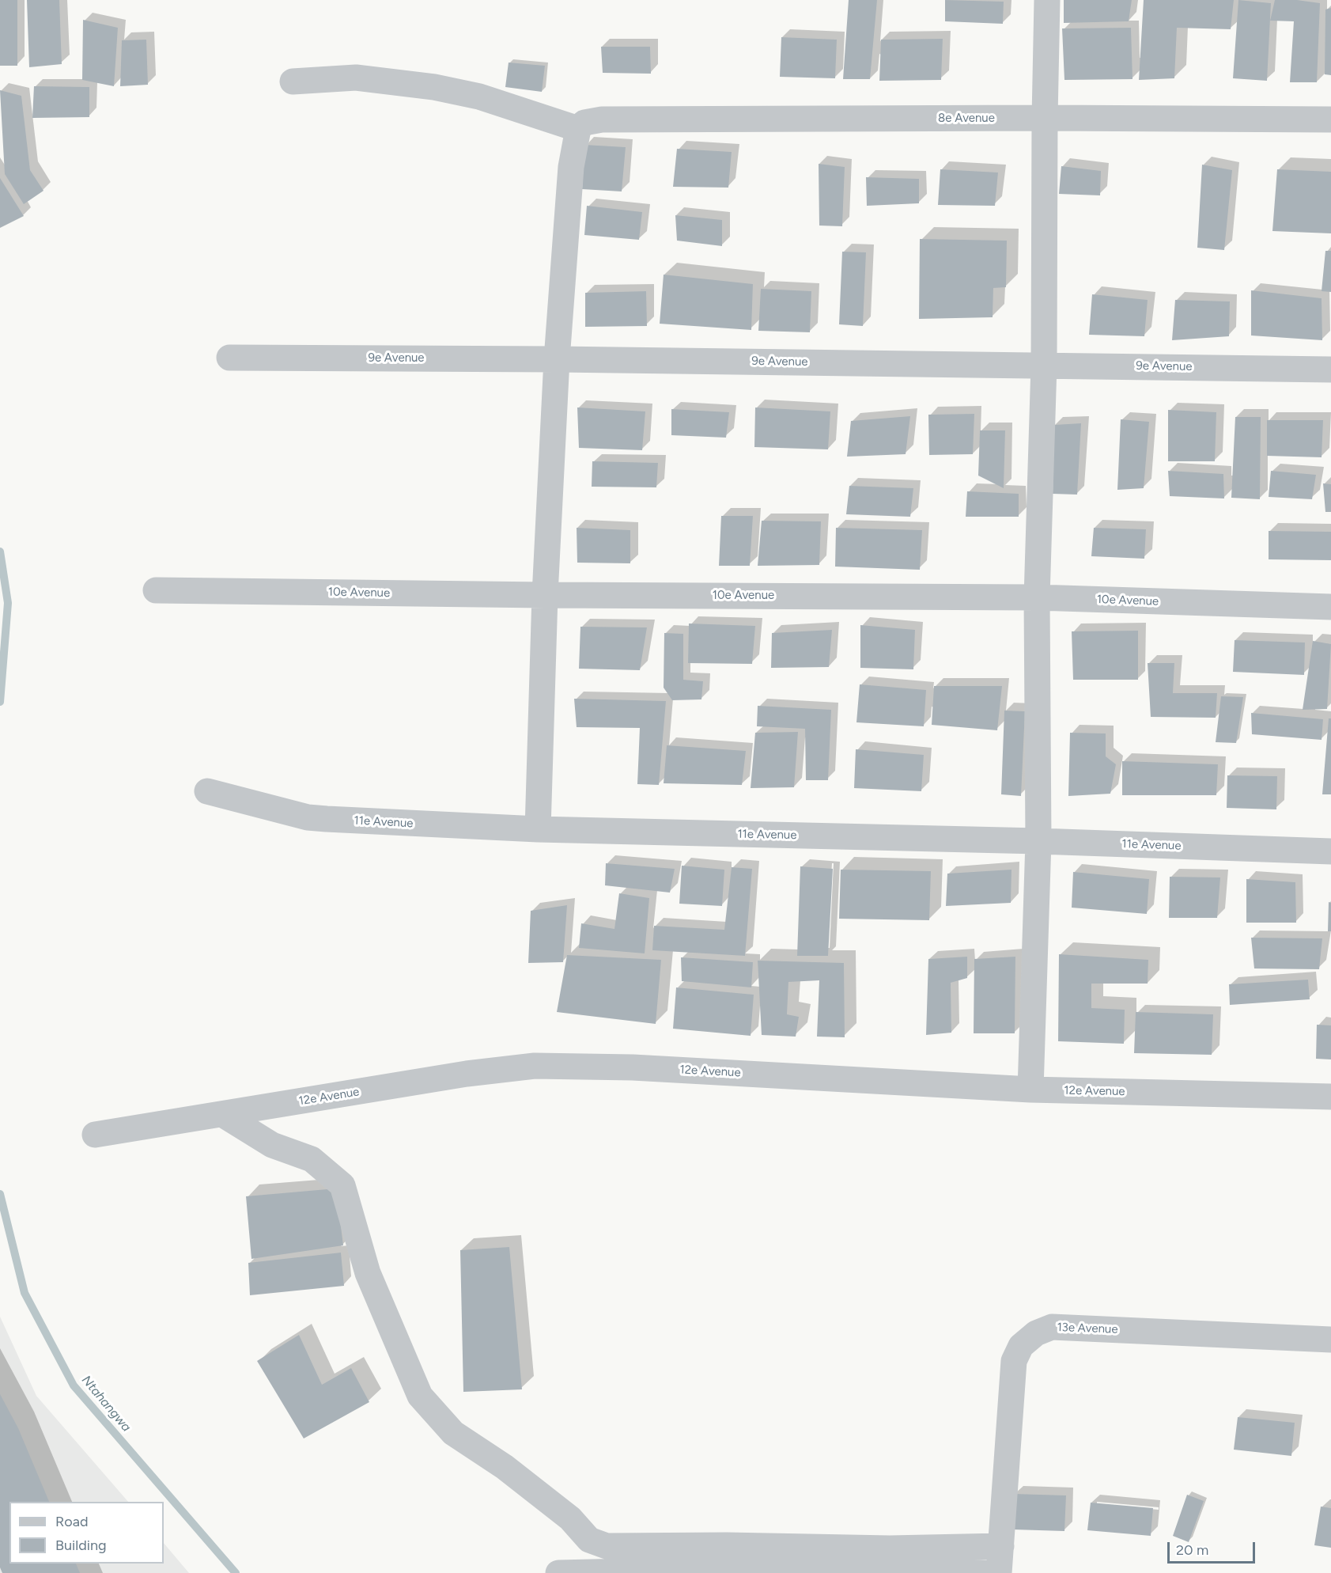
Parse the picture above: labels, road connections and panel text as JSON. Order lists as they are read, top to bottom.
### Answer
{
  "streets": {
    "street": [
      "8e Avenue",
      "9e Avenue",
      "10e Avenue",
      "11e Avenue",
      "12e Avenue",
      "13e Avenue"
    ]
  },
  "water": ["Ntahangwa"],
  "legend": ["Road", "Building"],
  "scale_bar": "20 m"
}
